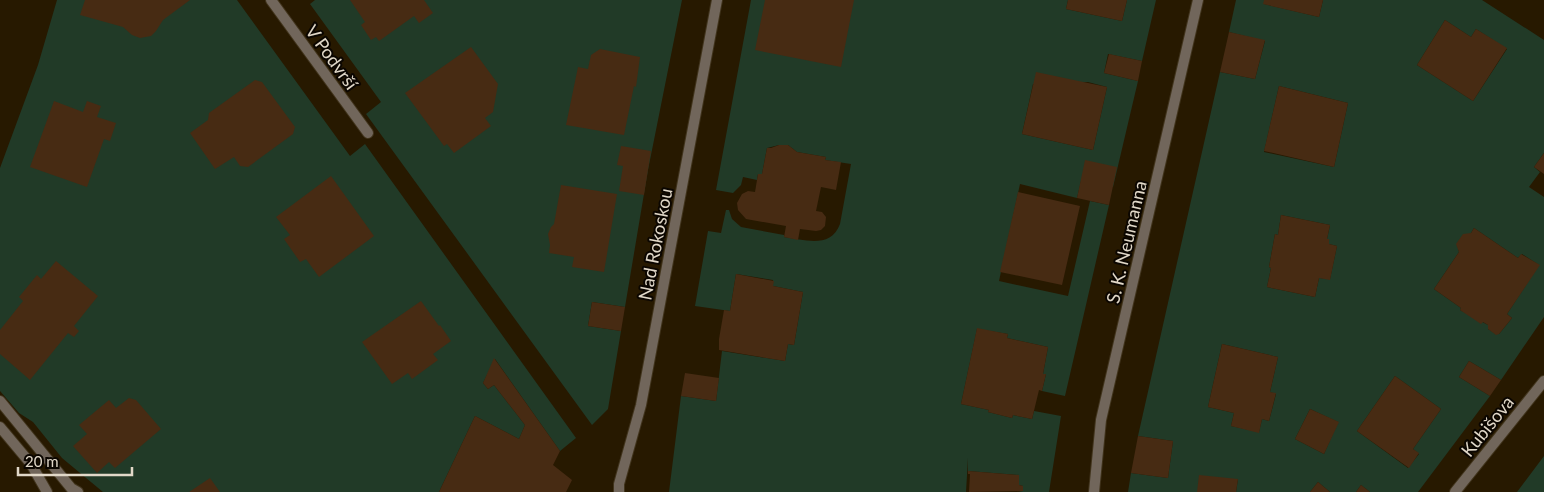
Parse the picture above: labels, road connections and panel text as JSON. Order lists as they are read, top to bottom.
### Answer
{
  "streets": {
    "street": [
      "V Podvrší",
      "S. K. Neumanna",
      "Nad Rokoskou",
      "Kubišova"
    ]
  },
  "scale_bar": "20 m"
}
